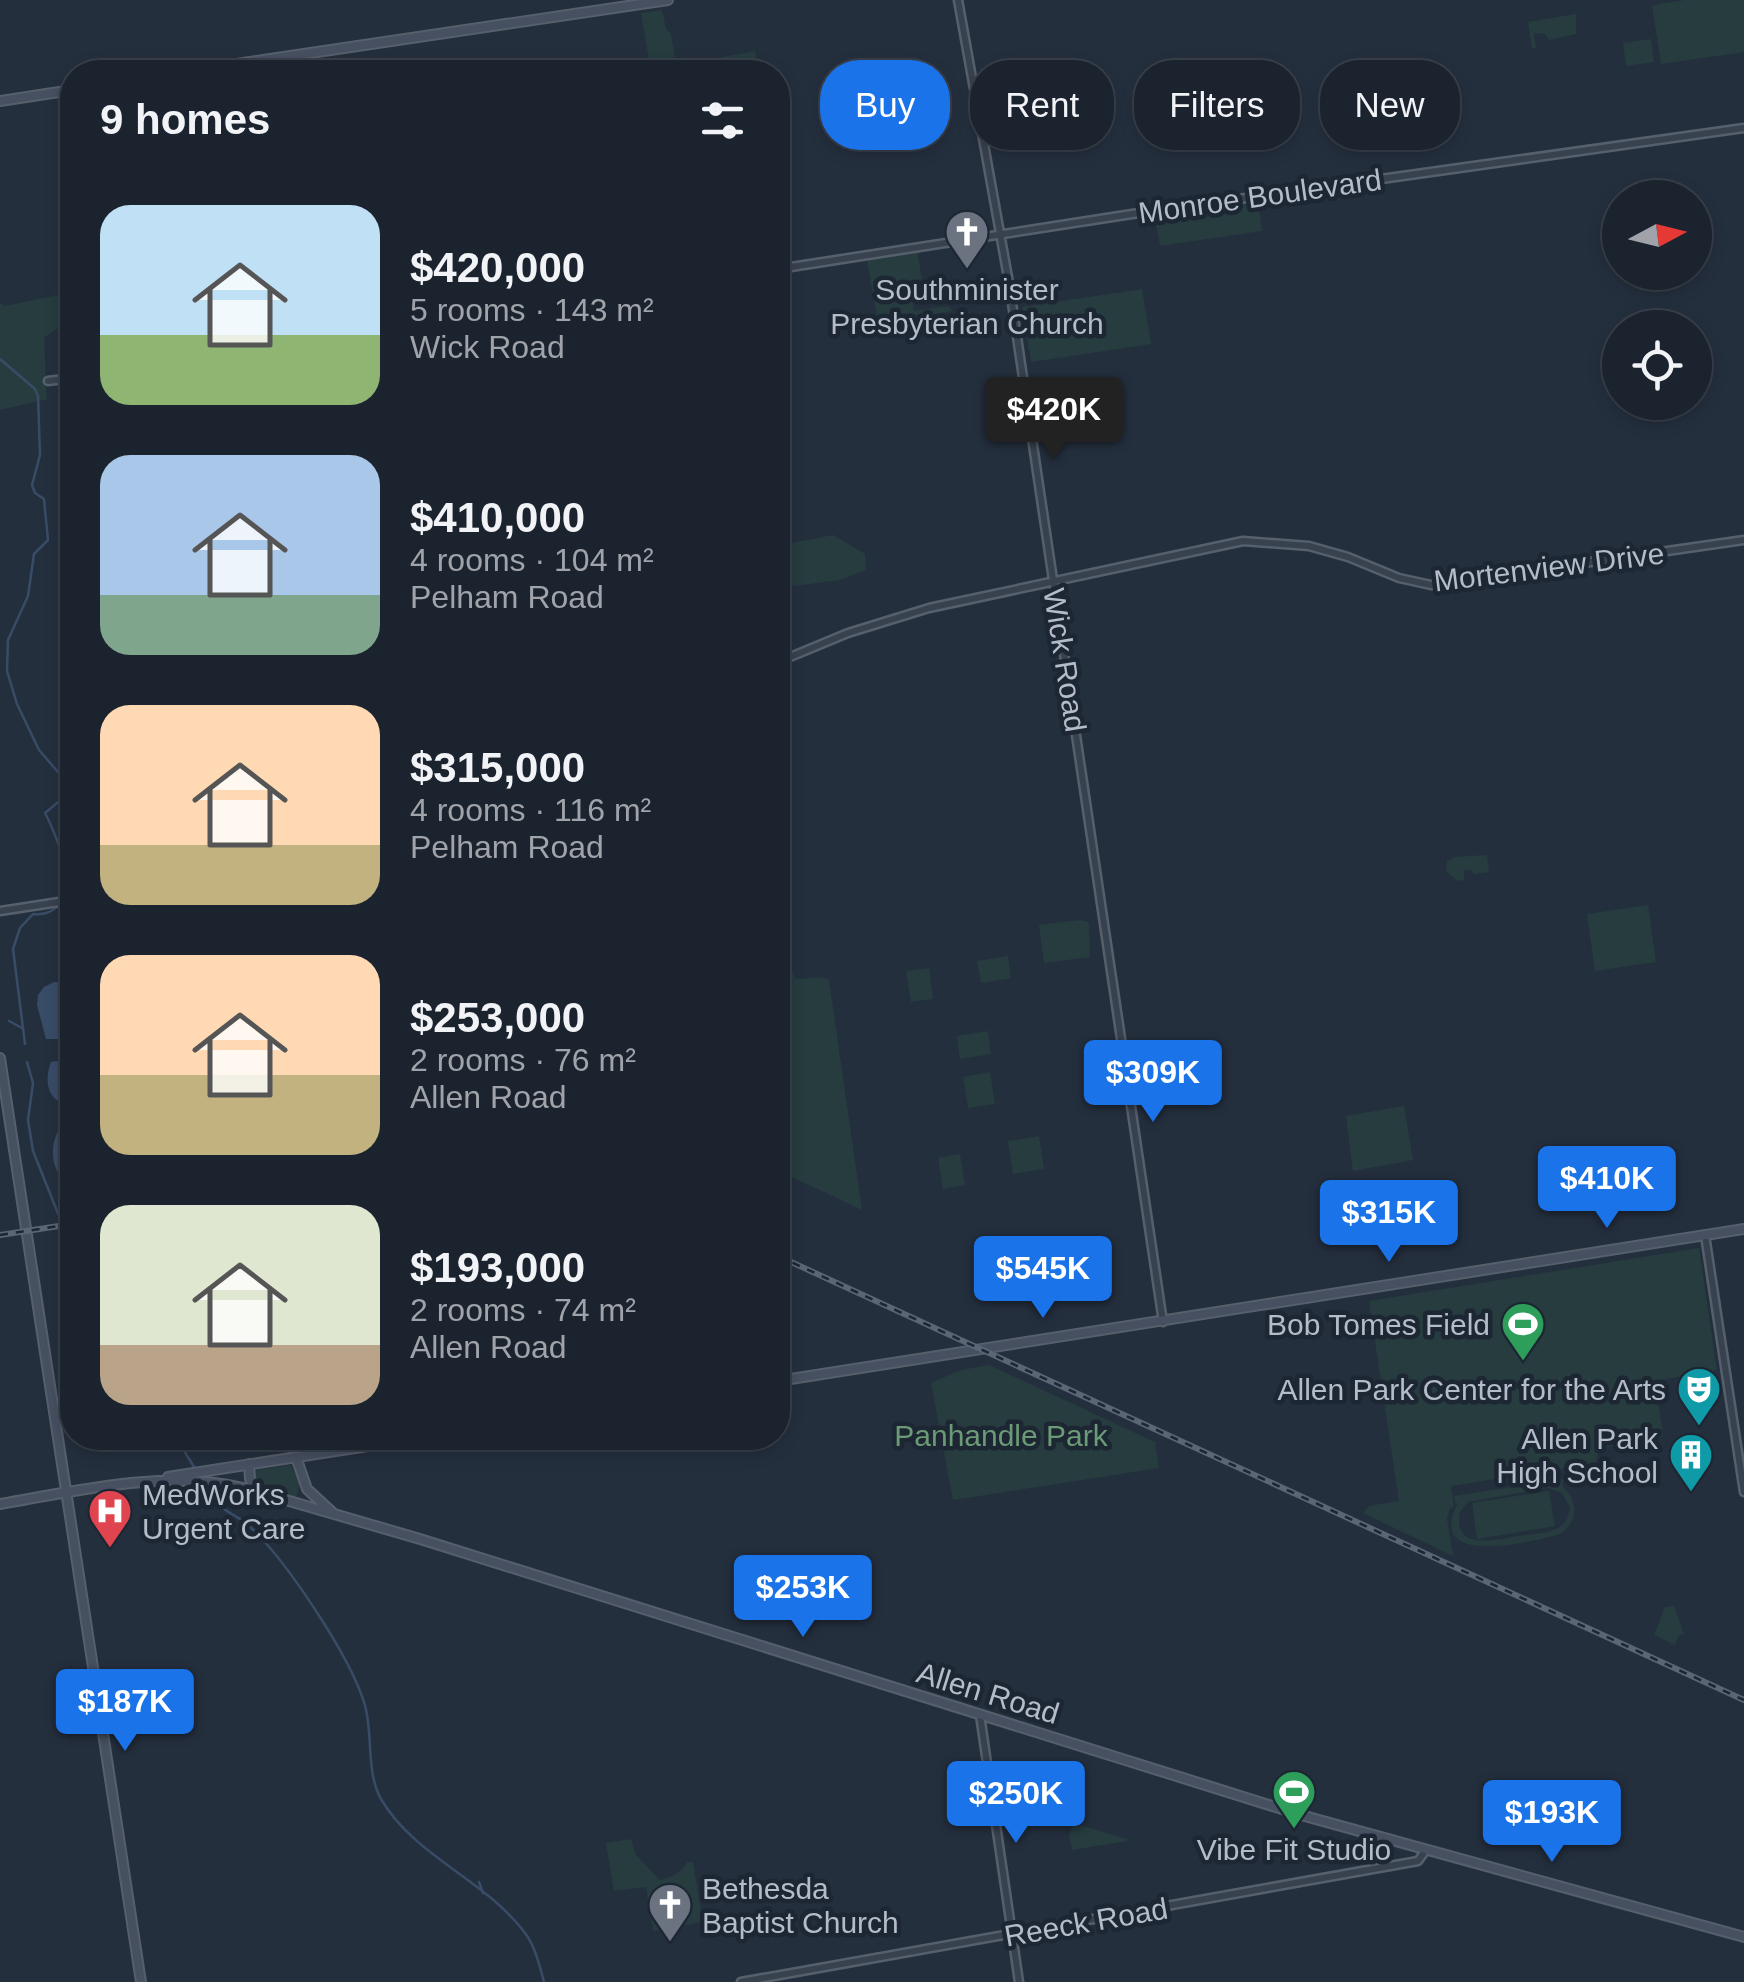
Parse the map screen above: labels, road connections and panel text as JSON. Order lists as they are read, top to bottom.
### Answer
{
  "streets": {
    "main road": ["Allen Road"],
    "street": [
      "Monroe Boulevard",
      "Mortenview Drive",
      "Wick Road",
      "Reeck Road"
    ]
  },
  "crossings": [
    ["Monroe Boulevard", "Wick Road"],
    ["Mortenview Drive", "Wick Road"],
    ["Allen Road", "Reeck Road"]
  ],
  "parks": ["Panhandle Park"],
  "places": {
    "church": ["Southminister Presbyterian Church", "Bethesda Baptist Church"],
    "sports": ["Bob Tomes Field", "Vibe Fit Studio"],
    "theatre": ["Allen Park Center for the Arts"],
    "building": ["Allen Park High School"],
    "hospital": ["MedWorks Urgent Care"]
  },
  "north": "right",
  "page": {
    "chip": [
      "Buy",
      "Rent",
      "Filters",
      "New"
    ],
    "heading": "9 homes",
    "list": [
      {
        "name": "$420,000",
        "note": "5 rooms · 143 m² · Wick Road"
      },
      {
        "name": "$410,000",
        "note": "4 rooms · 104 m² · Pelham Road"
      },
      {
        "name": "$315,000",
        "note": "4 rooms · 116 m² · Pelham Road"
      },
      {
        "name": "$253,000",
        "note": "2 rooms · 76 m² · Allen Road"
      },
      {
        "name": "$193,000",
        "note": "2 rooms · 74 m² · Allen Road"
      }
    ],
    "price": [
      "$420K",
      "$309K",
      "$410K",
      "$315K",
      "$545K",
      "$253K",
      "$187K",
      "$250K",
      "$193K"
    ]
  }
}
